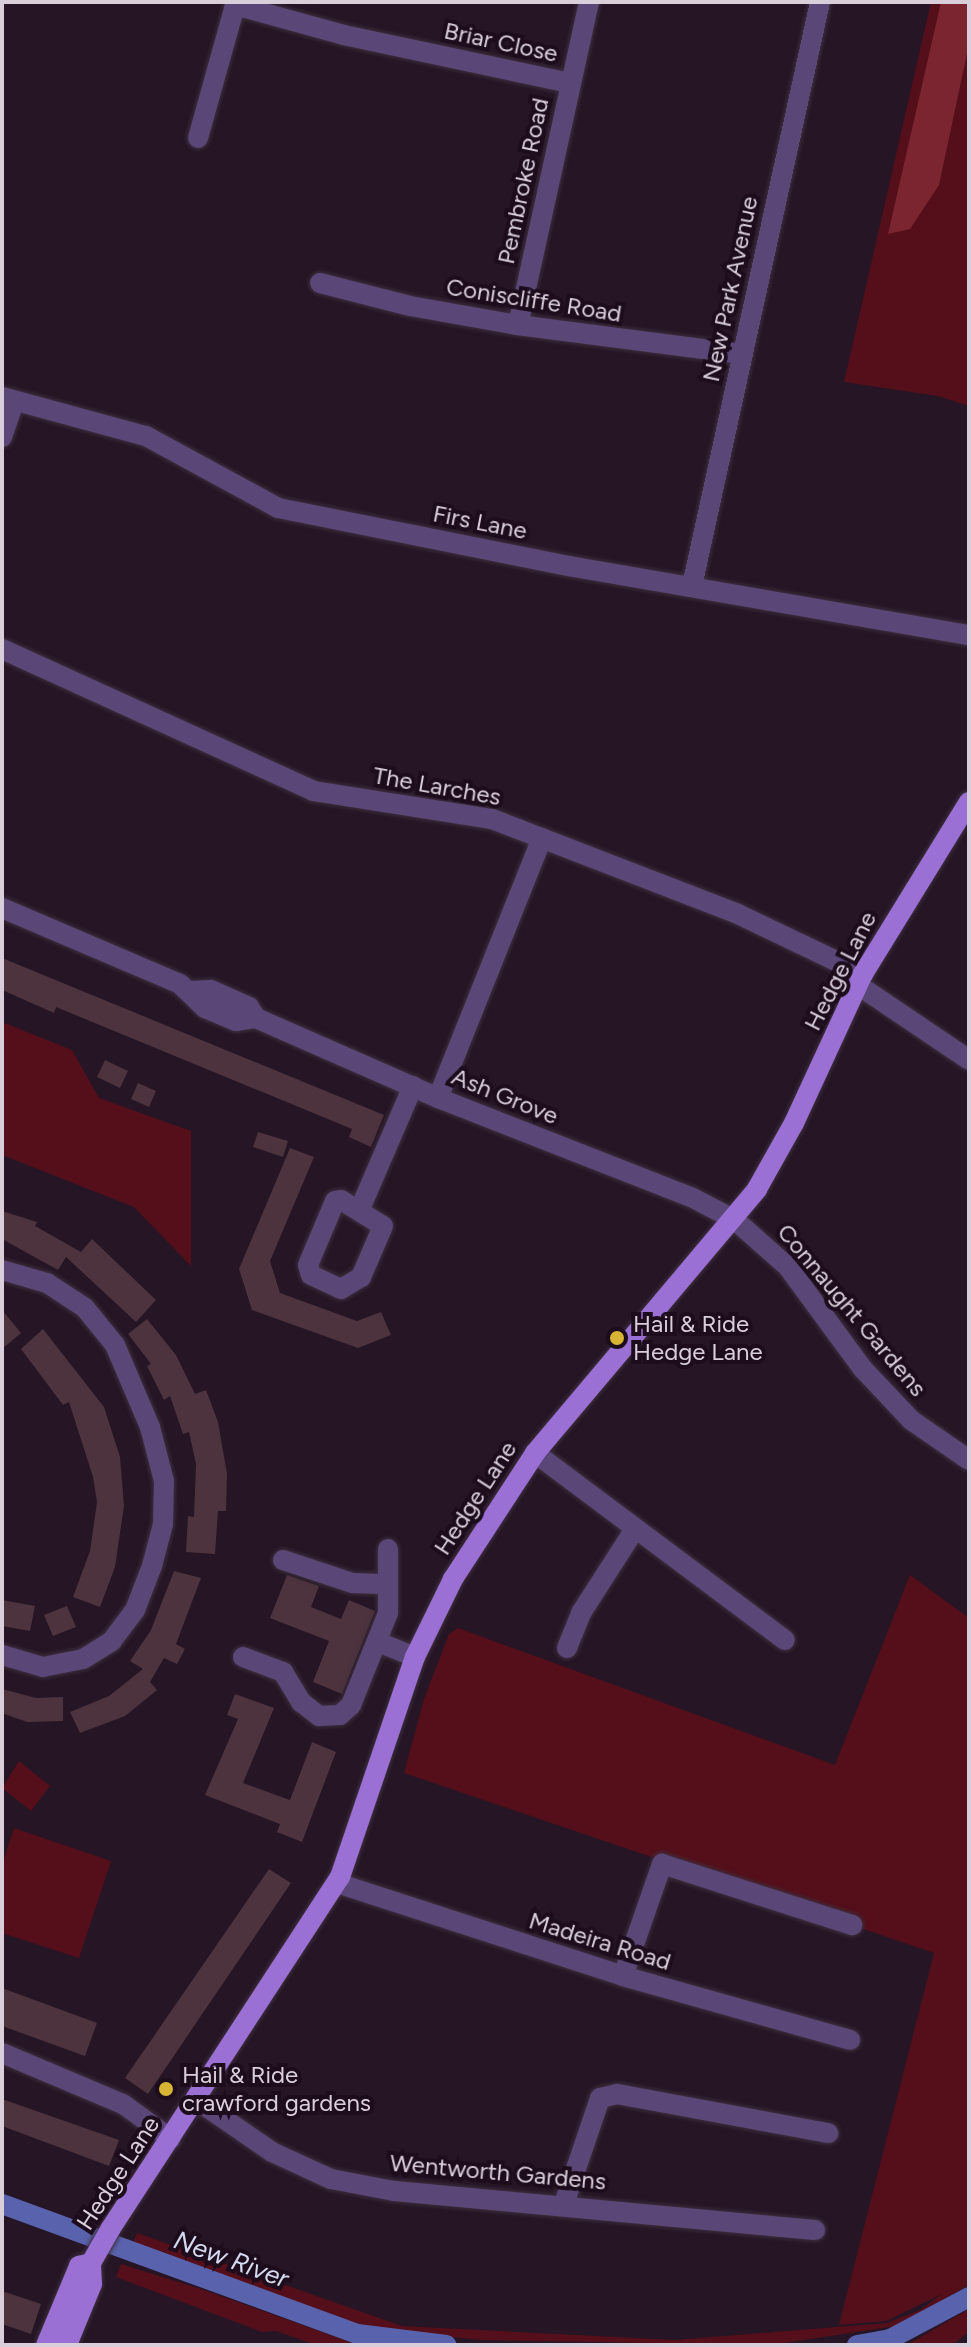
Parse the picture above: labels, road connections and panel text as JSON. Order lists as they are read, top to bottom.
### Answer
{
  "streets": {
    "main road": ["Hedge Lane"],
    "street": [
      "Briar Close",
      "Pembroke Road",
      "New Park Avenue",
      "Coniscliffe Road",
      "Firs Lane",
      "The Larches",
      "Ash Grove",
      "Connaught Gardens",
      "Madeira Road",
      "Wentworth Gardens"
    ]
  },
  "crossings": [
    ["Briar Close", "Pembroke Road"],
    ["Pembroke Road", "Coniscliffe Road"],
    ["New Park Avenue", "Coniscliffe Road"],
    ["New Park Avenue", "Firs Lane"],
    ["The Larches", "Hedge Lane"],
    ["Hedge Lane", "Ash Grove"],
    ["Hedge Lane", "Connaught Gardens"],
    ["Hedge Lane", "Madeira Road"],
    ["Hedge Lane", "Wentworth Gardens"],
    ["Ash Grove", "Connaught Gardens"]
  ],
  "water": ["New River"],
  "places": ["Hail & Ride Hedge Lane", "Hail & Ride crawford gardens"]
}
